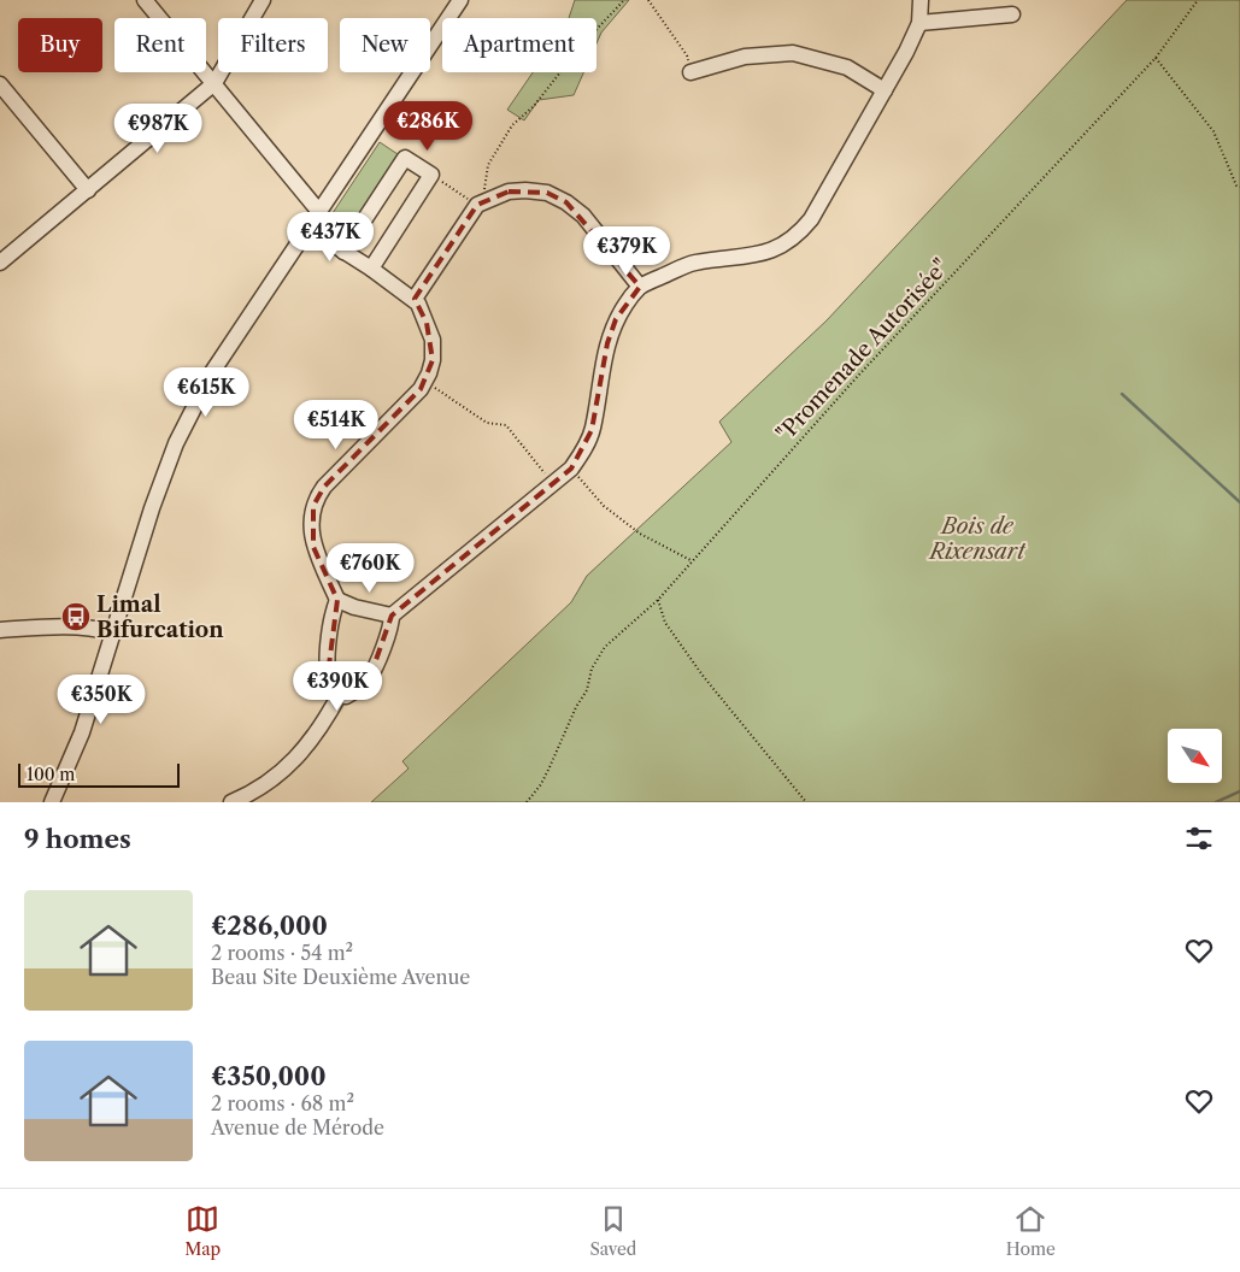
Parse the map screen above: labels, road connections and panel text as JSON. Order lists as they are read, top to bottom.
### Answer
{
  "streets": {
    "path": ["\"Promenade Autorisée\""]
  },
  "parks": ["Bois de Rixensart"],
  "places": {
    "bus stop": ["Limal Bifurcation"]
  },
  "scale_bar": "100 m",
  "north": "bottom right",
  "page": {
    "chip": [
      "Buy",
      "Rent",
      "Filters",
      "New",
      "Apartment"
    ],
    "price": [
      "€286K",
      "€987K",
      "€437K",
      "€379K",
      "€615K",
      "€514K",
      "€760K",
      "€390K",
      "€350K"
    ],
    "scale": "100 m",
    "heading": "9 homes",
    "list": [
      {
        "name": "€286,000",
        "note": "2 rooms · 54 m² · Beau Site Deuxième Avenue"
      },
      {
        "name": "€350,000",
        "note": "2 rooms · 68 m² · Avenue de Mérode"
      }
    ],
    "tabs": ["Map", "Saved", "Home"]
  }
}
